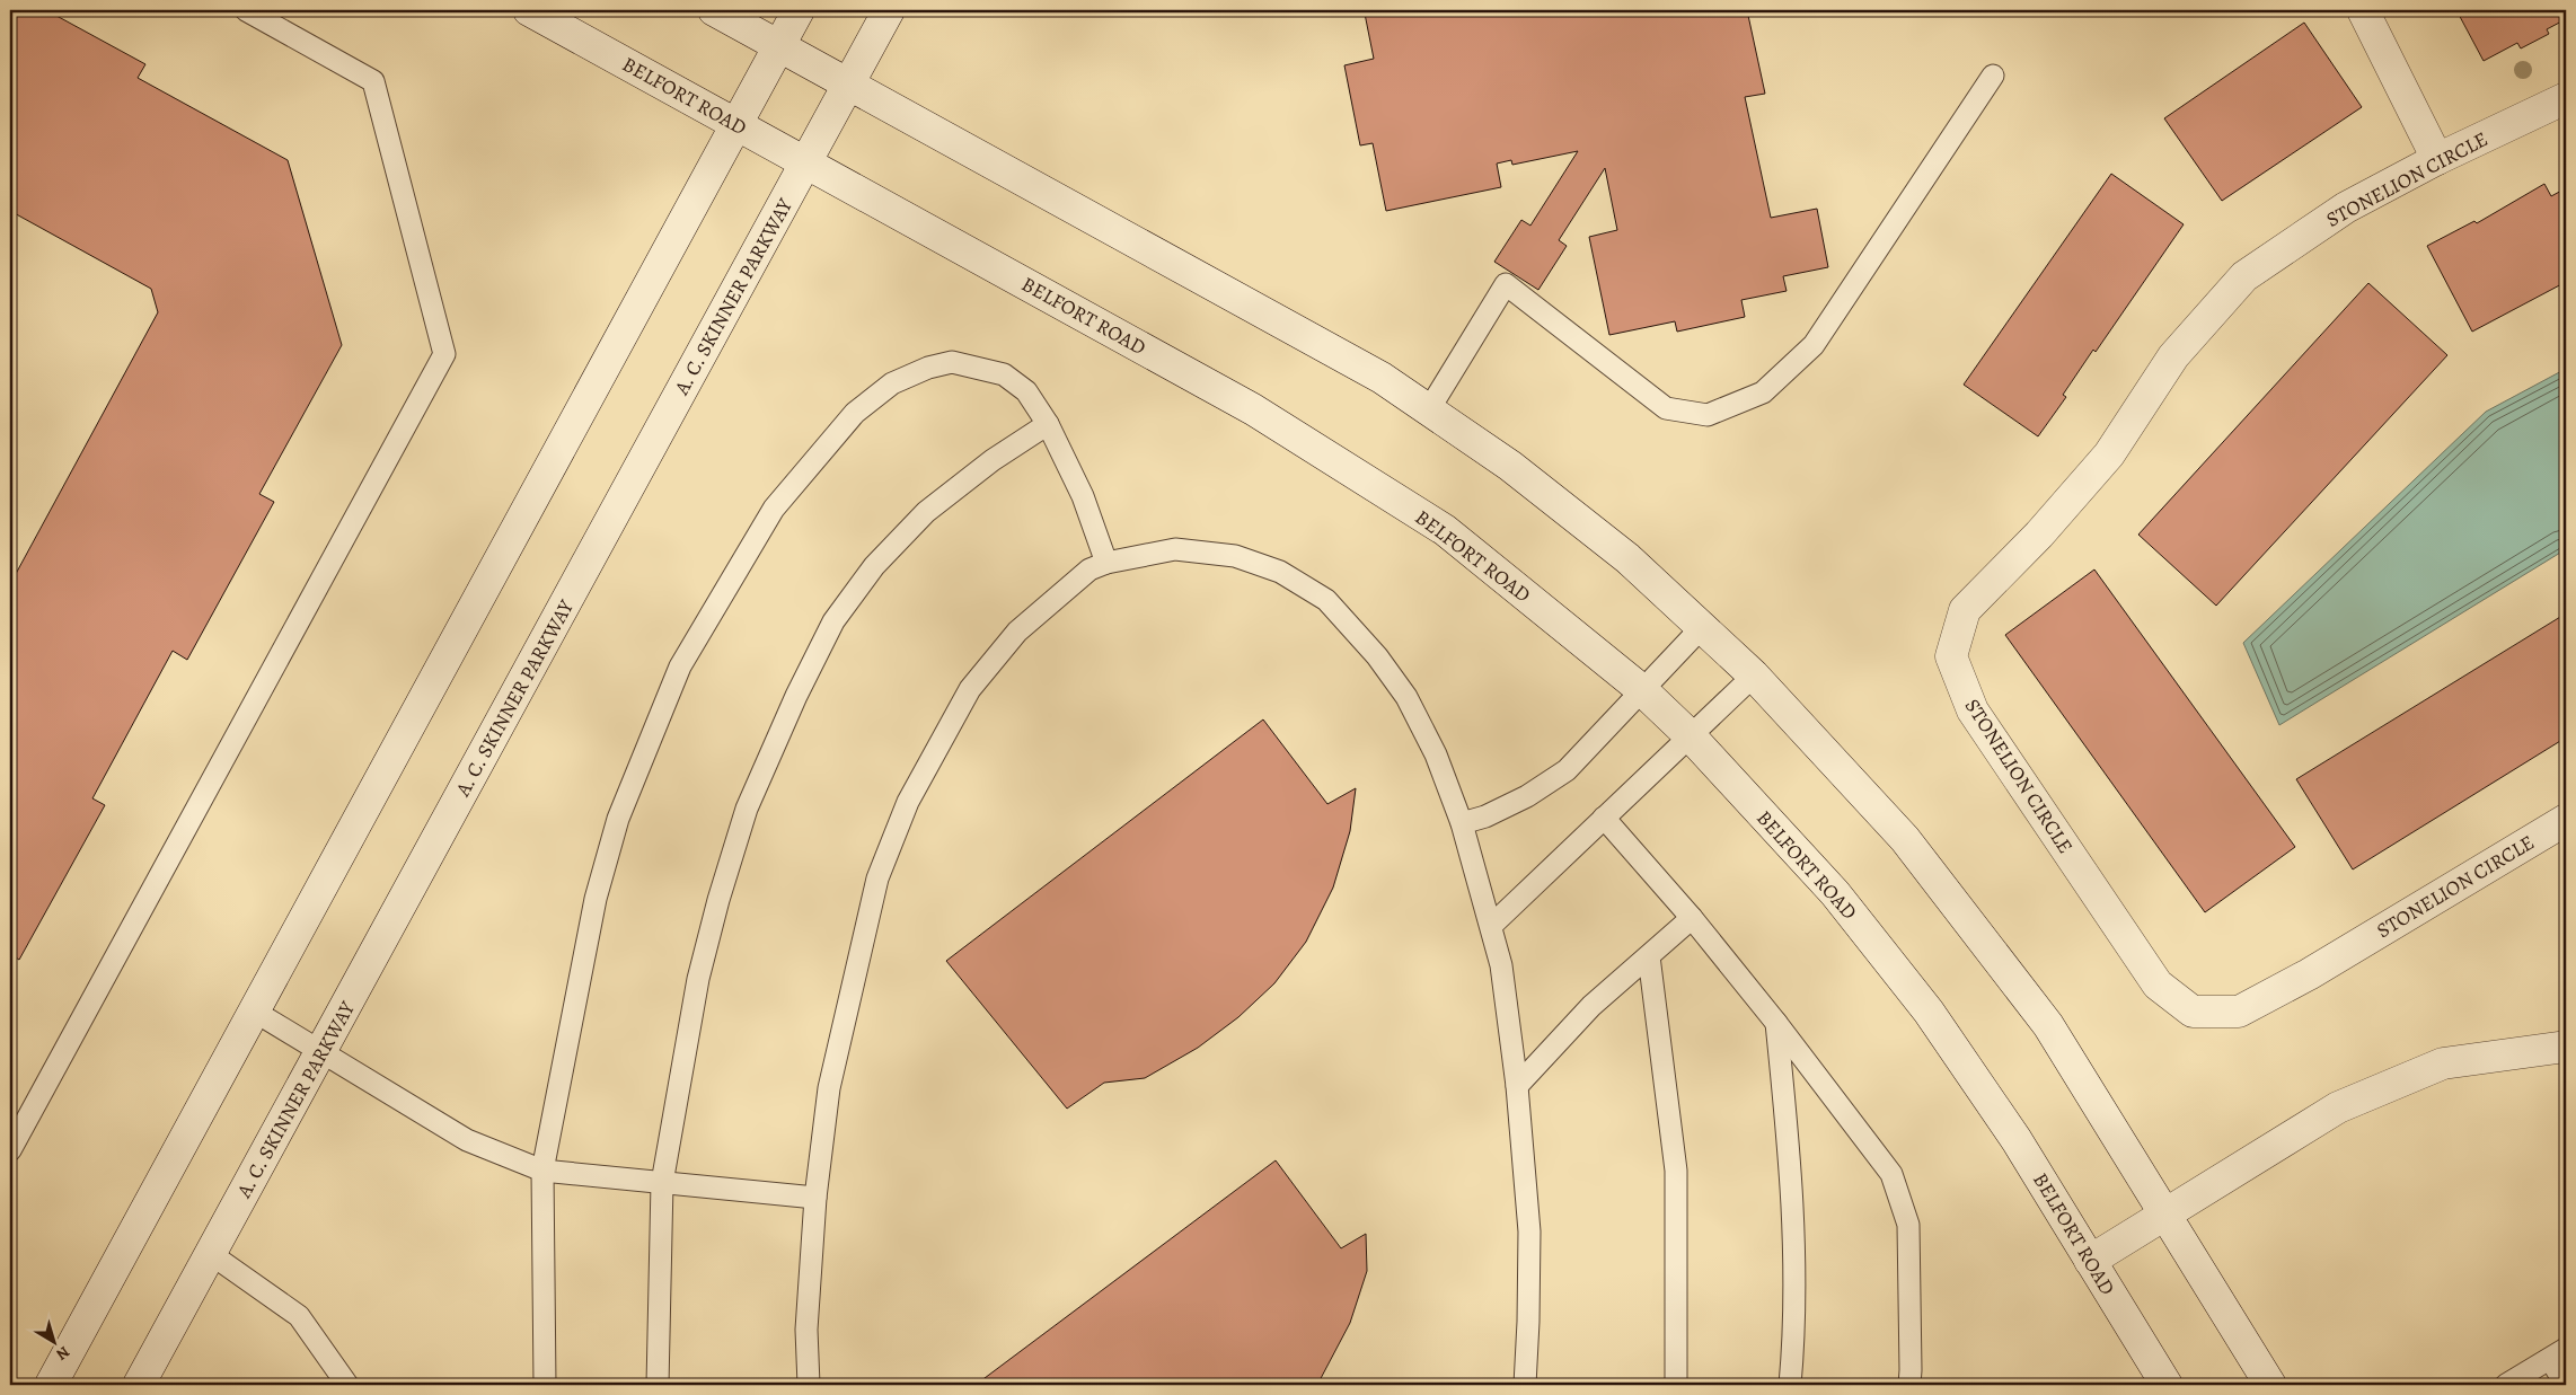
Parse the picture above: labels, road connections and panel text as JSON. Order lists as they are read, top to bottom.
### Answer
{
  "streets": {
    "main road": ["BELFORT ROAD", "STONELION CIRCLE", "A. C. SKINNER PARKWAY"]
  },
  "crossings": [
    ["BELFORT ROAD", "A. C. SKINNER PARKWAY"]
  ],
  "north": "bottom right"
}
